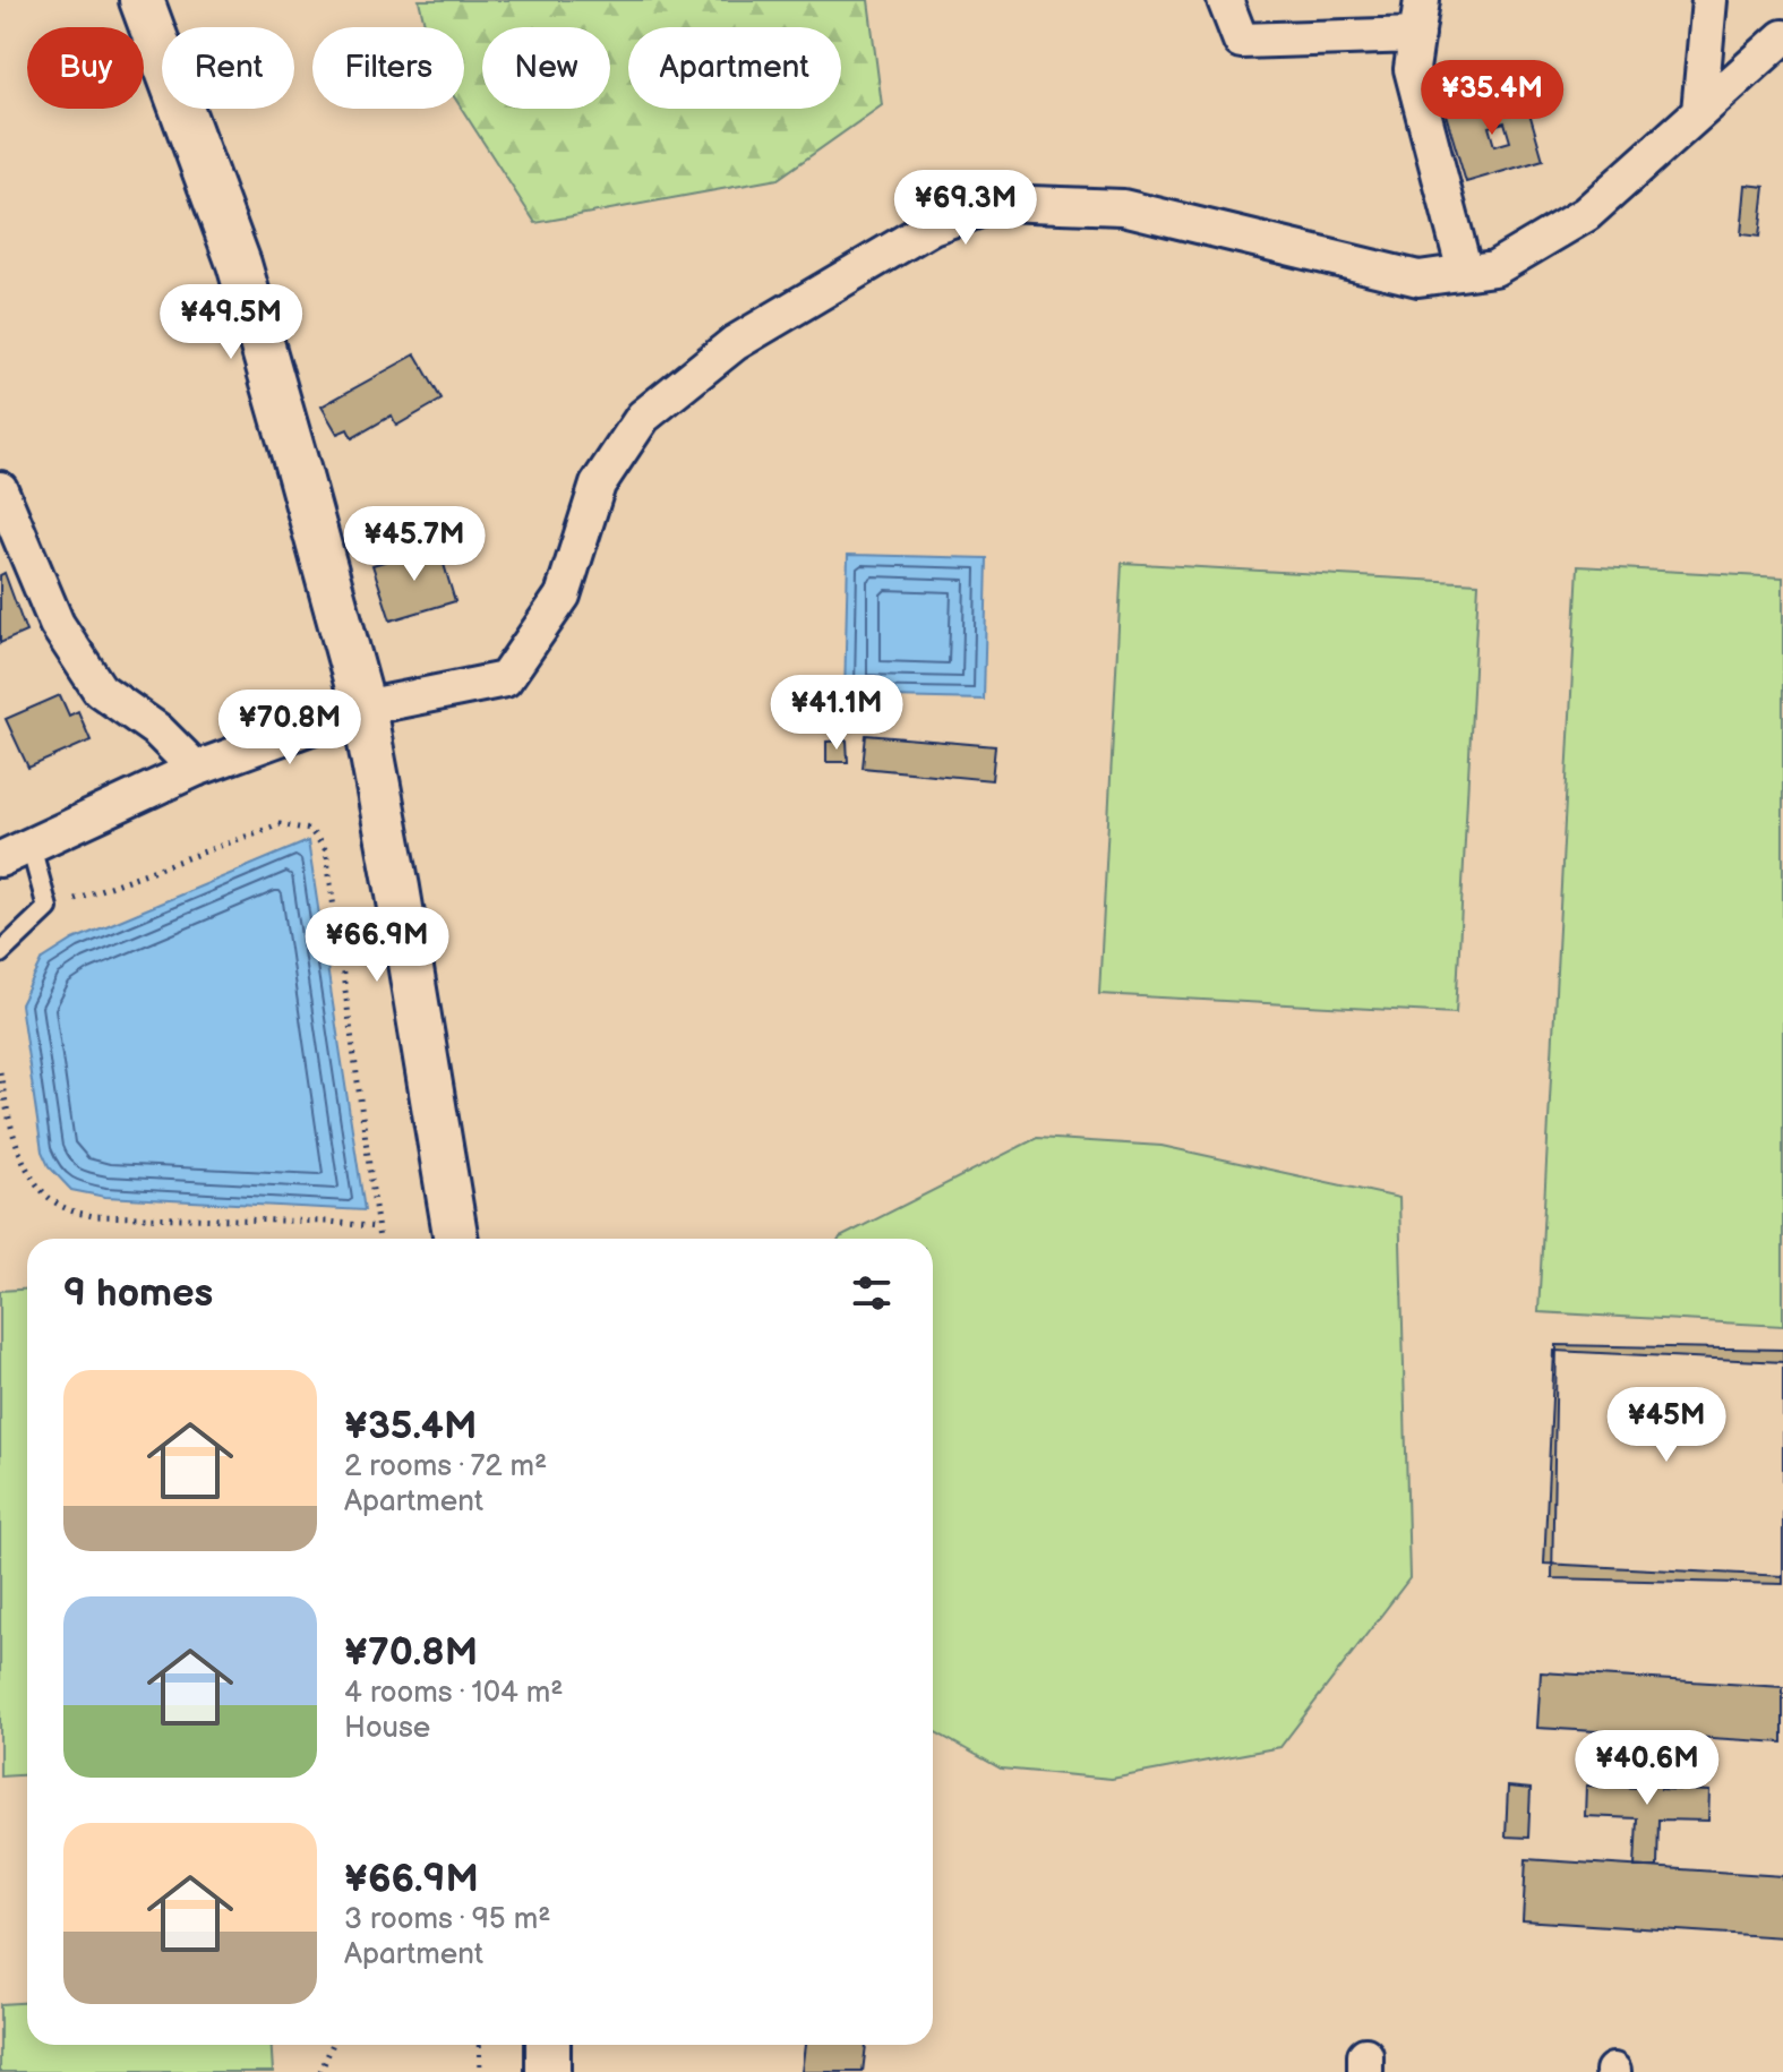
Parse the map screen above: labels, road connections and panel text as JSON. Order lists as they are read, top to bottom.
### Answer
{
  "page": {
    "chip": [
      "Buy",
      "Rent",
      "Filters",
      "New",
      "Apartment"
    ],
    "price": [
      "¥35.4M",
      "¥69.3M",
      "¥49.5M",
      "¥45.7M",
      "¥41.1M",
      "¥70.8M",
      "¥66.9M",
      "¥45M",
      "¥40.6M"
    ],
    "heading": "9 homes",
    "list": [
      {
        "name": "¥35.4M",
        "note": "2 rooms · 72 m² · Apartment"
      },
      {
        "name": "¥70.8M",
        "note": "4 rooms · 104 m² · House"
      },
      {
        "name": "¥66.9M",
        "note": "3 rooms · 95 m² · Apartment"
      }
    ]
  }
}
